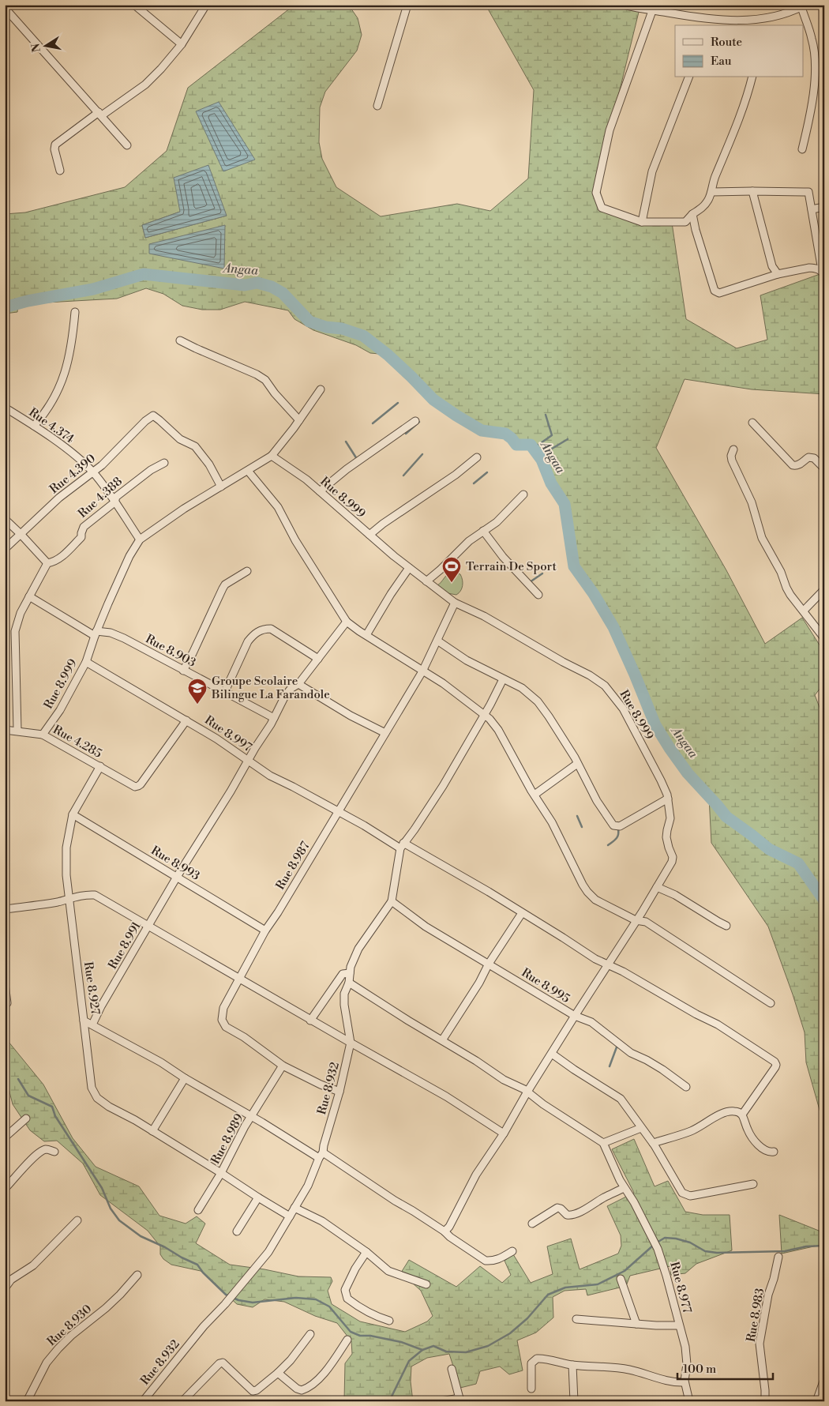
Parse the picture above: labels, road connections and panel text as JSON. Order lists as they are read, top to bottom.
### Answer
{
  "streets": {
    "street": [
      "Rue 4.374",
      "Rue 4.390",
      "Rue 4.388",
      "Rue 8.999",
      "Rue 8.903",
      "Rue 8.997",
      "Rue 4.285",
      "Rue 8.993",
      "Rue 8.987",
      "Rue 8.991",
      "Rue 8.995",
      "Rue 8.927",
      "Rue 8.932",
      "Rue 8.989",
      "Rue 8.977",
      "Rue 8.983",
      "Rue 8.930"
    ]
  },
  "crossings": [
    ["Rue 4.374", "Rue 4.390"],
    ["Rue 4.374", "Rue 4.388"],
    ["Rue 4.374", "Rue 8.999"],
    ["Rue 4.390", "Rue 8.999"],
    ["Rue 8.999", "Rue 8.903"],
    ["Rue 8.999", "Rue 8.997"],
    ["Rue 8.999", "Rue 4.285"],
    ["Rue 8.999", "Rue 8.987"],
    ["Rue 8.999", "Rue 8.995"],
    ["Rue 8.903", "Rue 8.991"],
    ["Rue 8.997", "Rue 4.285"],
    ["Rue 8.997", "Rue 8.987"],
    ["Rue 8.997", "Rue 8.991"],
    ["Rue 4.285", "Rue 8.927"],
    ["Rue 8.993", "Rue 8.987"],
    ["Rue 8.993", "Rue 8.991"],
    ["Rue 8.993", "Rue 8.927"],
    ["Rue 8.987", "Rue 8.932"],
    ["Rue 8.987", "Rue 8.989"],
    ["Rue 8.991", "Rue 8.927"],
    ["Rue 8.995", "Rue 8.927"],
    ["Rue 8.927", "Rue 8.932"],
    ["Rue 8.927", "Rue 8.989"],
    ["Rue 8.932", "Rue 8.989"]
  ],
  "water": ["Angaa"],
  "places": {
    "sports": ["Terrain De Sport"],
    "school or university": ["Groupe Scolaire Bilingue La Farandole"]
  },
  "legend": ["Route", "Eau"],
  "scale_bar": "100 m",
  "north": "left"
}
